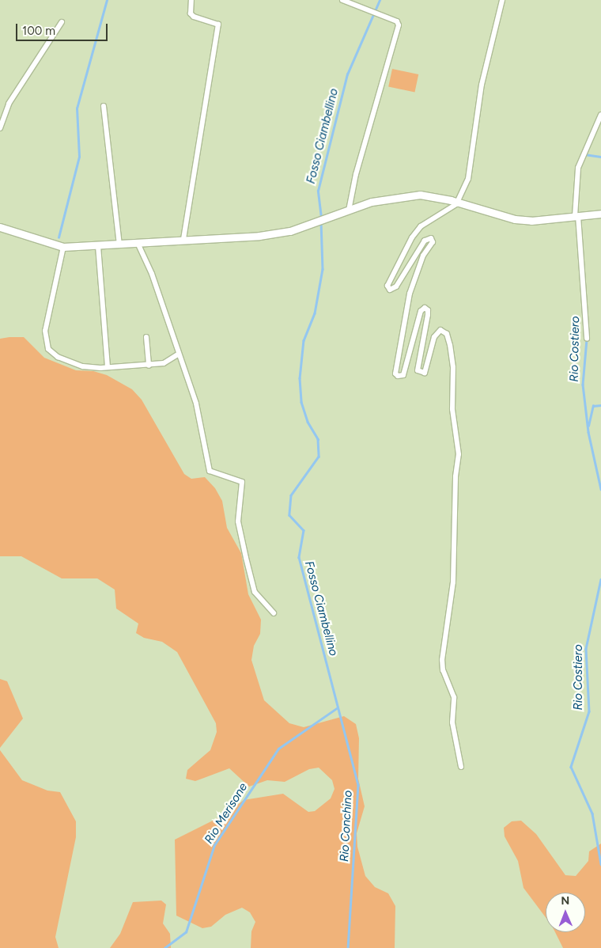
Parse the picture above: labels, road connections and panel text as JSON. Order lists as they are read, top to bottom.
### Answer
{
  "water": [
    "Fosso Ciambellino",
    "Rio Costiero",
    "Rio Merisone",
    "Rio Conchino"
  ],
  "scale_bar": "100 m",
  "north": "top"
}
